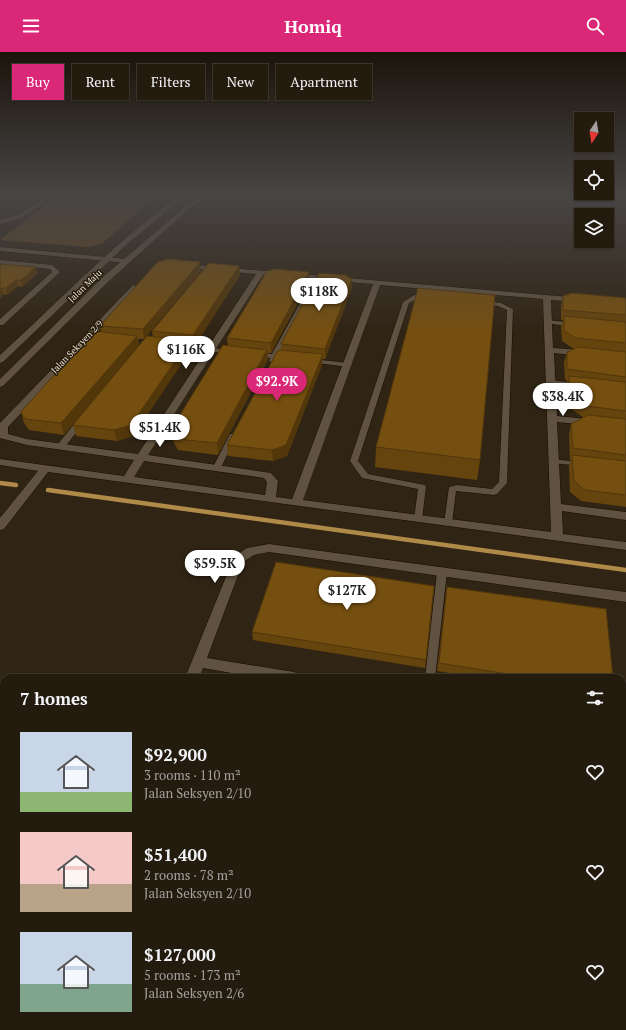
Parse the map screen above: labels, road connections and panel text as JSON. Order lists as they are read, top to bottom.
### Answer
{
  "streets": {
    "street": ["Jalan Maju", "Jalan Seksyen 2/9"]
  },
  "north": "bottom",
  "page": {
    "header": "Homiq",
    "chip": [
      "Buy",
      "Rent",
      "Filters",
      "New",
      "Apartment"
    ],
    "price": [
      "$118K",
      "$116K",
      "$92.9K",
      "$38.4K",
      "$51.4K",
      "$59.5K",
      "$127K"
    ],
    "heading": "7 homes",
    "list": [
      {
        "name": "$92,900",
        "note": "3 rooms · 110 m² · Jalan Seksyen 2/10"
      },
      {
        "name": "$51,400",
        "note": "2 rooms · 78 m² · Jalan Seksyen 2/10"
      },
      {
        "name": "$127,000",
        "note": "5 rooms · 173 m² · Jalan Seksyen 2/6"
      }
    ]
  }
}
